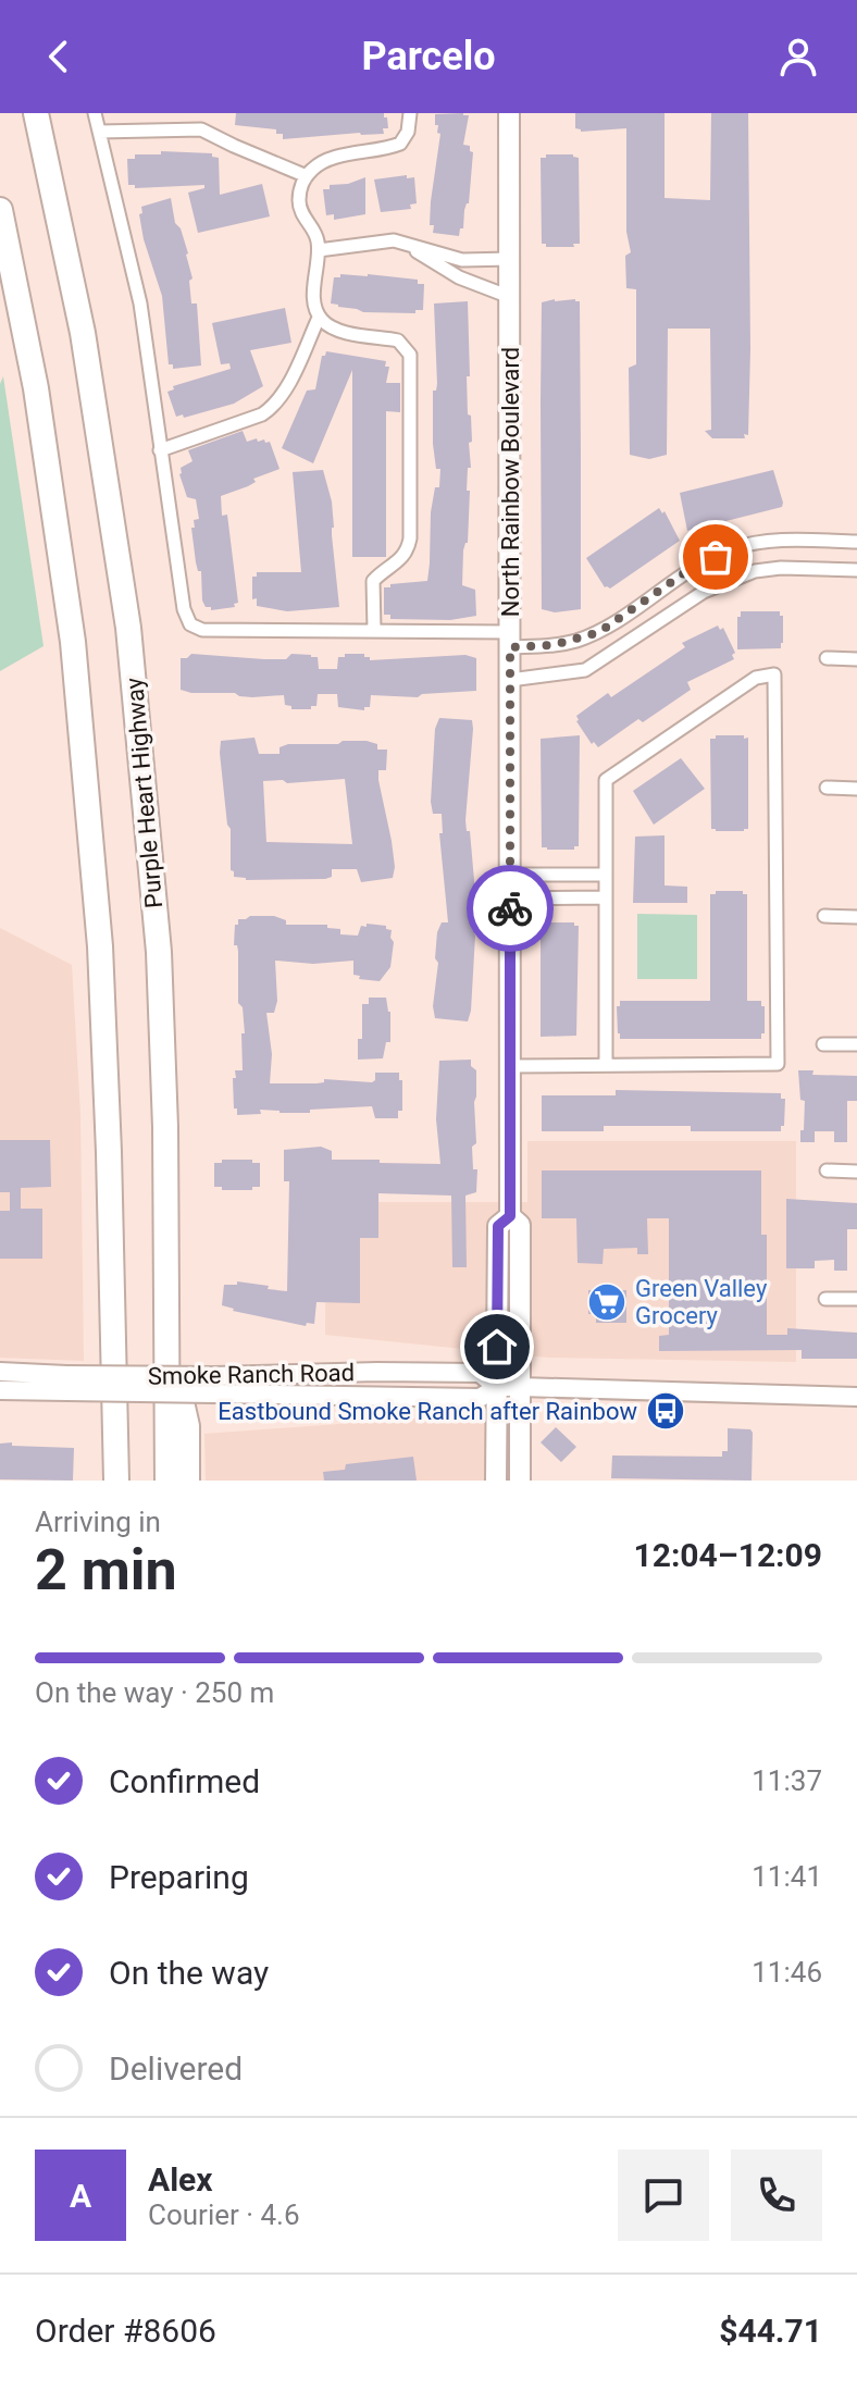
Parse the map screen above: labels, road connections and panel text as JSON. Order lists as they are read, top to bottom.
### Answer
{
  "streets": {
    "highway": ["Purple Heart Highway"],
    "main road": ["North Rainbow Boulevard", "Smoke Ranch Road"]
  },
  "crossings": [
    ["North Rainbow Boulevard", "Smoke Ranch Road"]
  ],
  "places": {
    "supermarket": ["Green Valley Grocery"],
    "bus stop": ["Eastbound Smoke Ranch after Rainbow"]
  },
  "page": {
    "header": "Parcelo",
    "heading": ["2 min", "Arriving in", "12:04–12:09"],
    "panel": [
      "Alex",
      "Courier · 4.6",
      "Order #8606",
      "$44.71"
    ],
    "bar": "On the way · 250 m",
    "list": [
      ["Confirmed", "11:37"],
      ["Preparing", "11:41"],
      ["On the way", "11:46"],
      "Delivered"
    ],
    "round": "A"
  }
}
